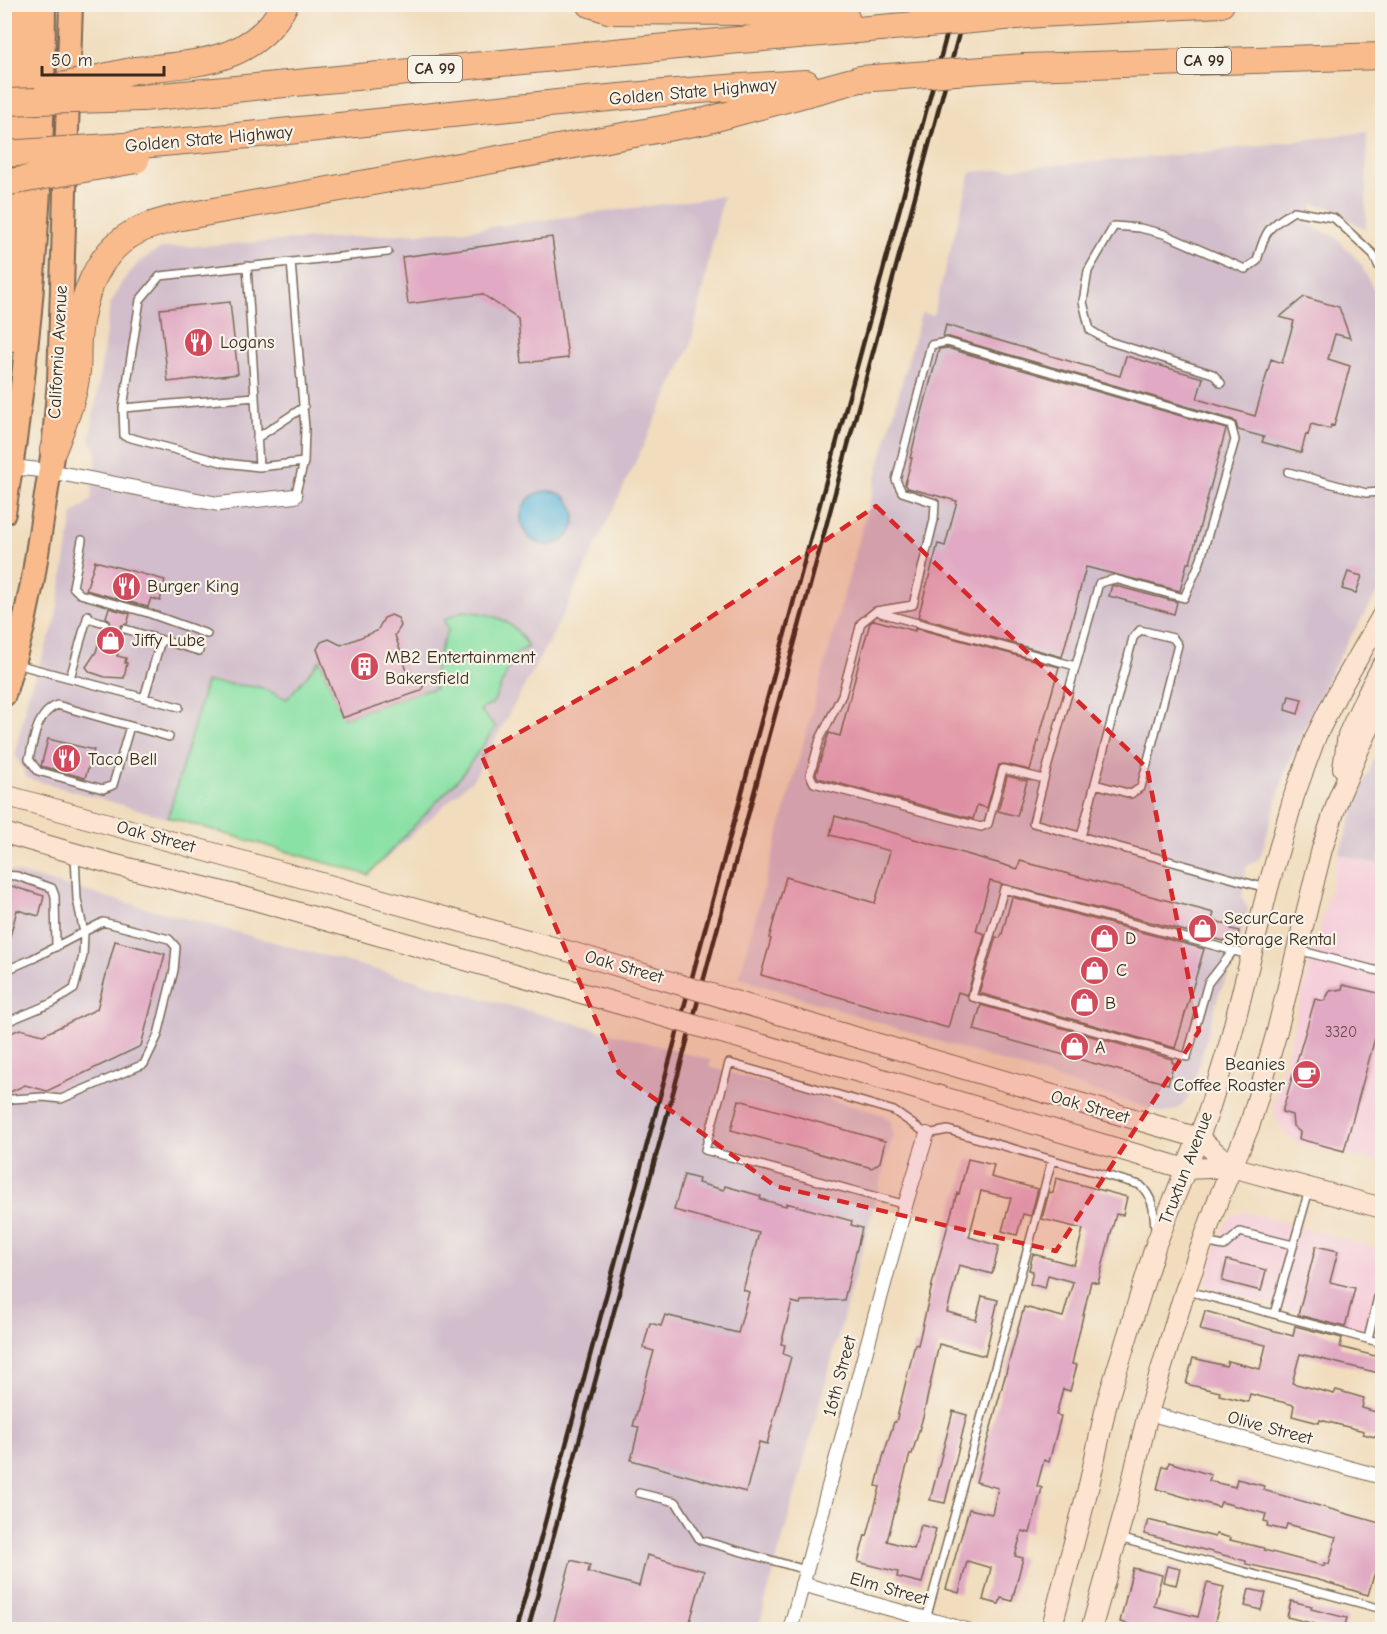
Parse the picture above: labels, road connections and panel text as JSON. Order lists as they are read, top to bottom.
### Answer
{
  "streets": {
    "highway": ["CA 99", "Golden State Highway"],
    "main road": ["California Avenue", "Oak Street", "Truxtun Avenue"],
    "street": ["16th Street", "Olive Street", "Elm Street"]
  },
  "crossings": [
    ["Oak Street", "Truxtun Avenue"],
    ["16th Street", "Elm Street"]
  ],
  "places": {
    "restaurant": ["Logans", "Burger King", "Taco Bell"],
    "shop": [
      "Jiffy Lube",
      "SecurCare Storage Rental",
      "D",
      "C",
      "B",
      "A"
    ],
    "building": ["MB2 Entertainment Bakersfield"],
    "cafe": ["Beanies Coffee Roaster"]
  },
  "house_numbers": ["3320"],
  "scale_bar": "50 m"
}
